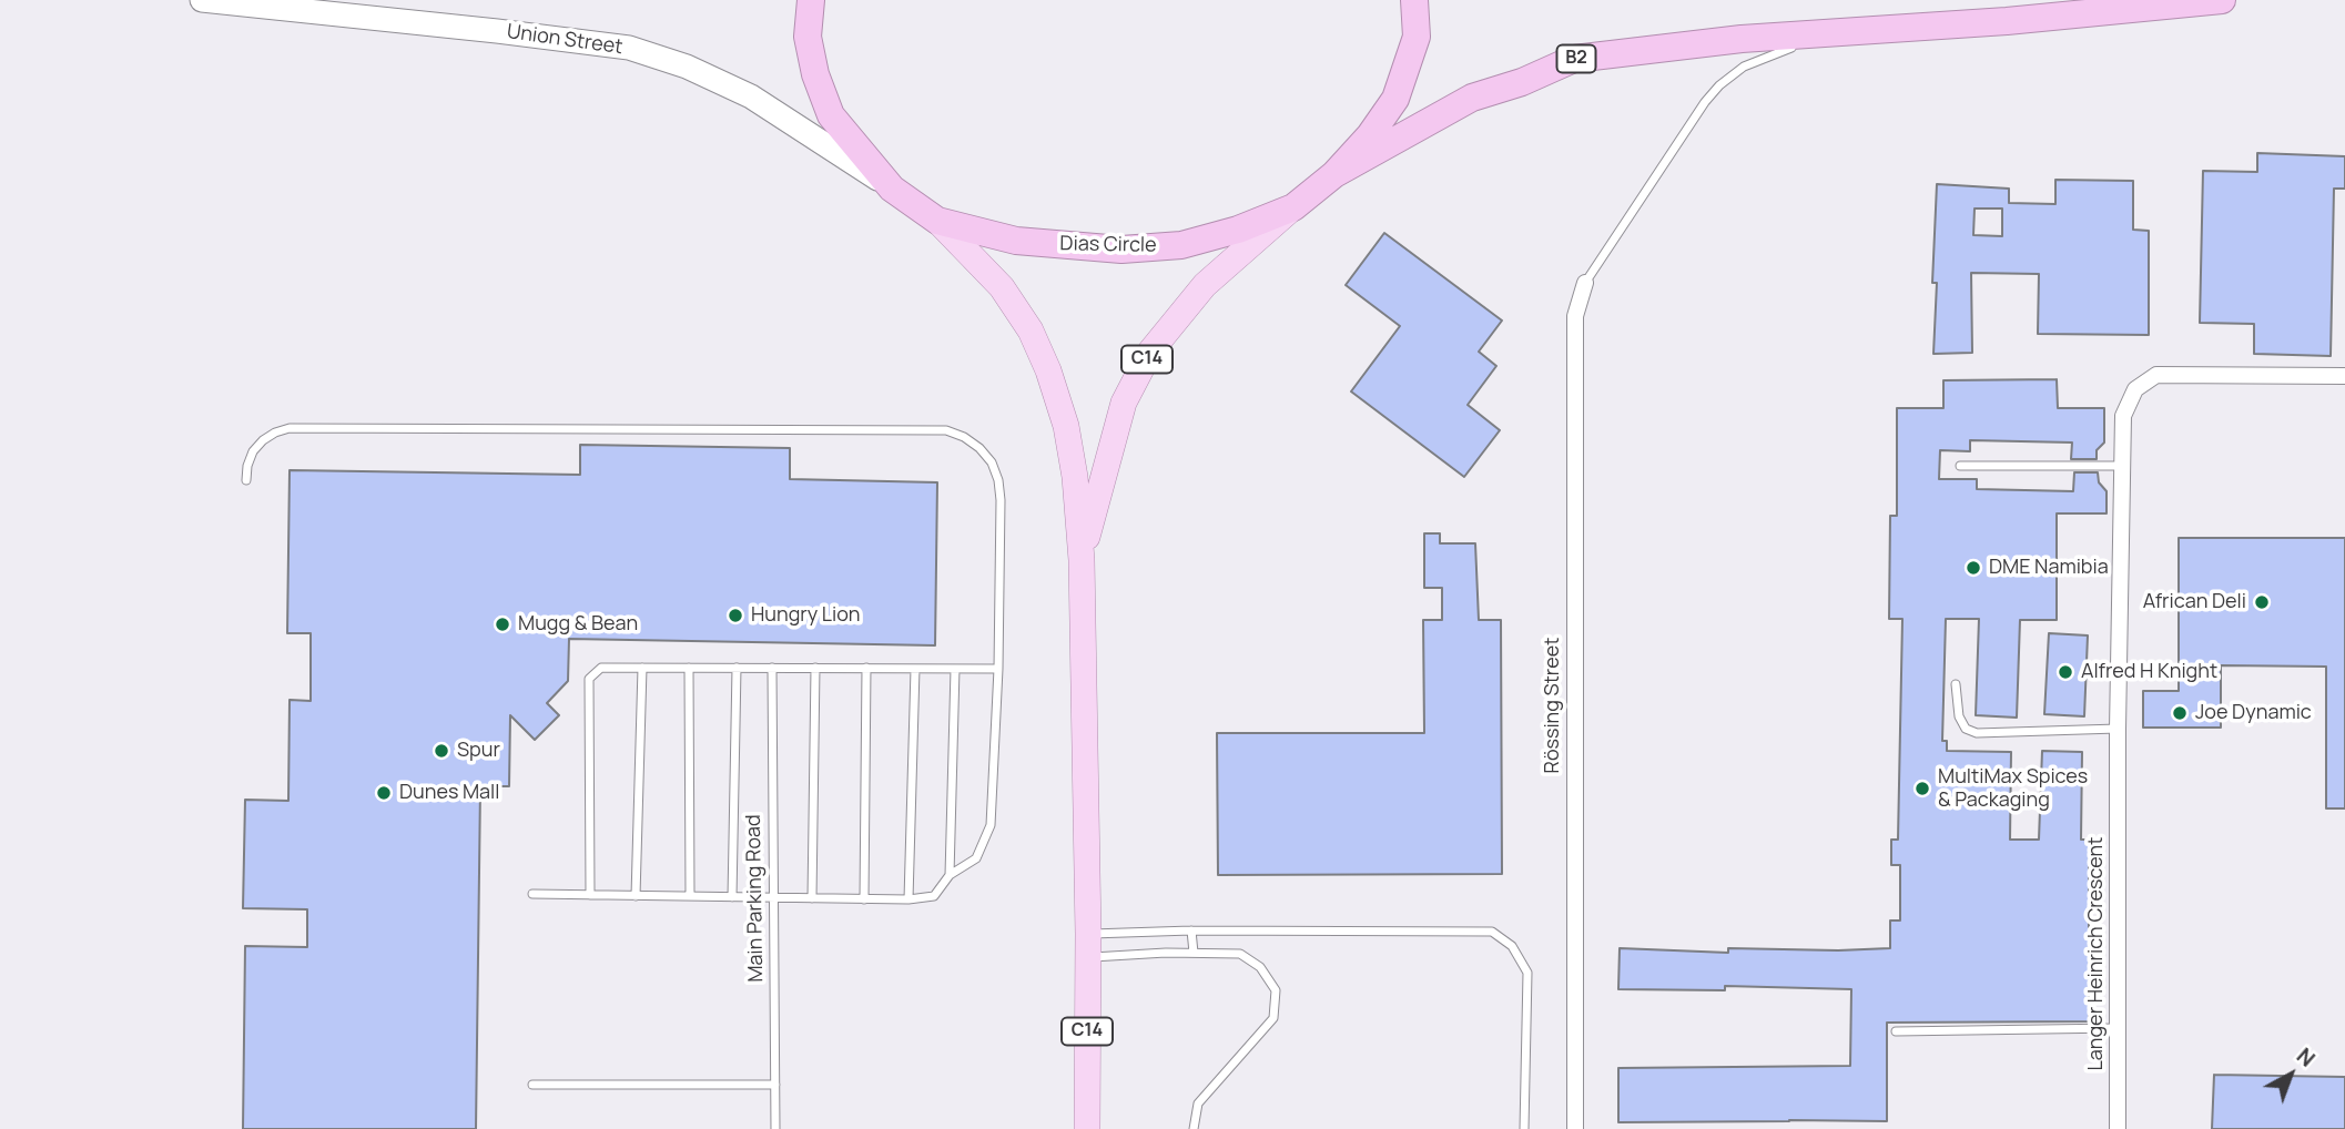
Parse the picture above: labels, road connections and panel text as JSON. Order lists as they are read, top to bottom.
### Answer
{
  "streets": {
    "highway": ["B2", "Dias Circle"],
    "main road": ["Union Street", "C14"],
    "street": ["Rössing Street", "Langer Heinrich Crescent"],
    "lane": ["Main Parking Road"]
  },
  "crossings": [
    ["Union Street", "Dias Circle"],
    ["B2", "Dias Circle"],
    ["Dias Circle", "C14"]
  ],
  "places": [
    "DME Namibia",
    "African Deli",
    "Hungry Lion",
    "Mugg & Bean",
    "Alfred H Knight",
    "Joe Dynamic",
    "Spur",
    "MultiMax Spices & Packaging",
    "Dunes Mall"
  ],
  "north": "top right"
}
